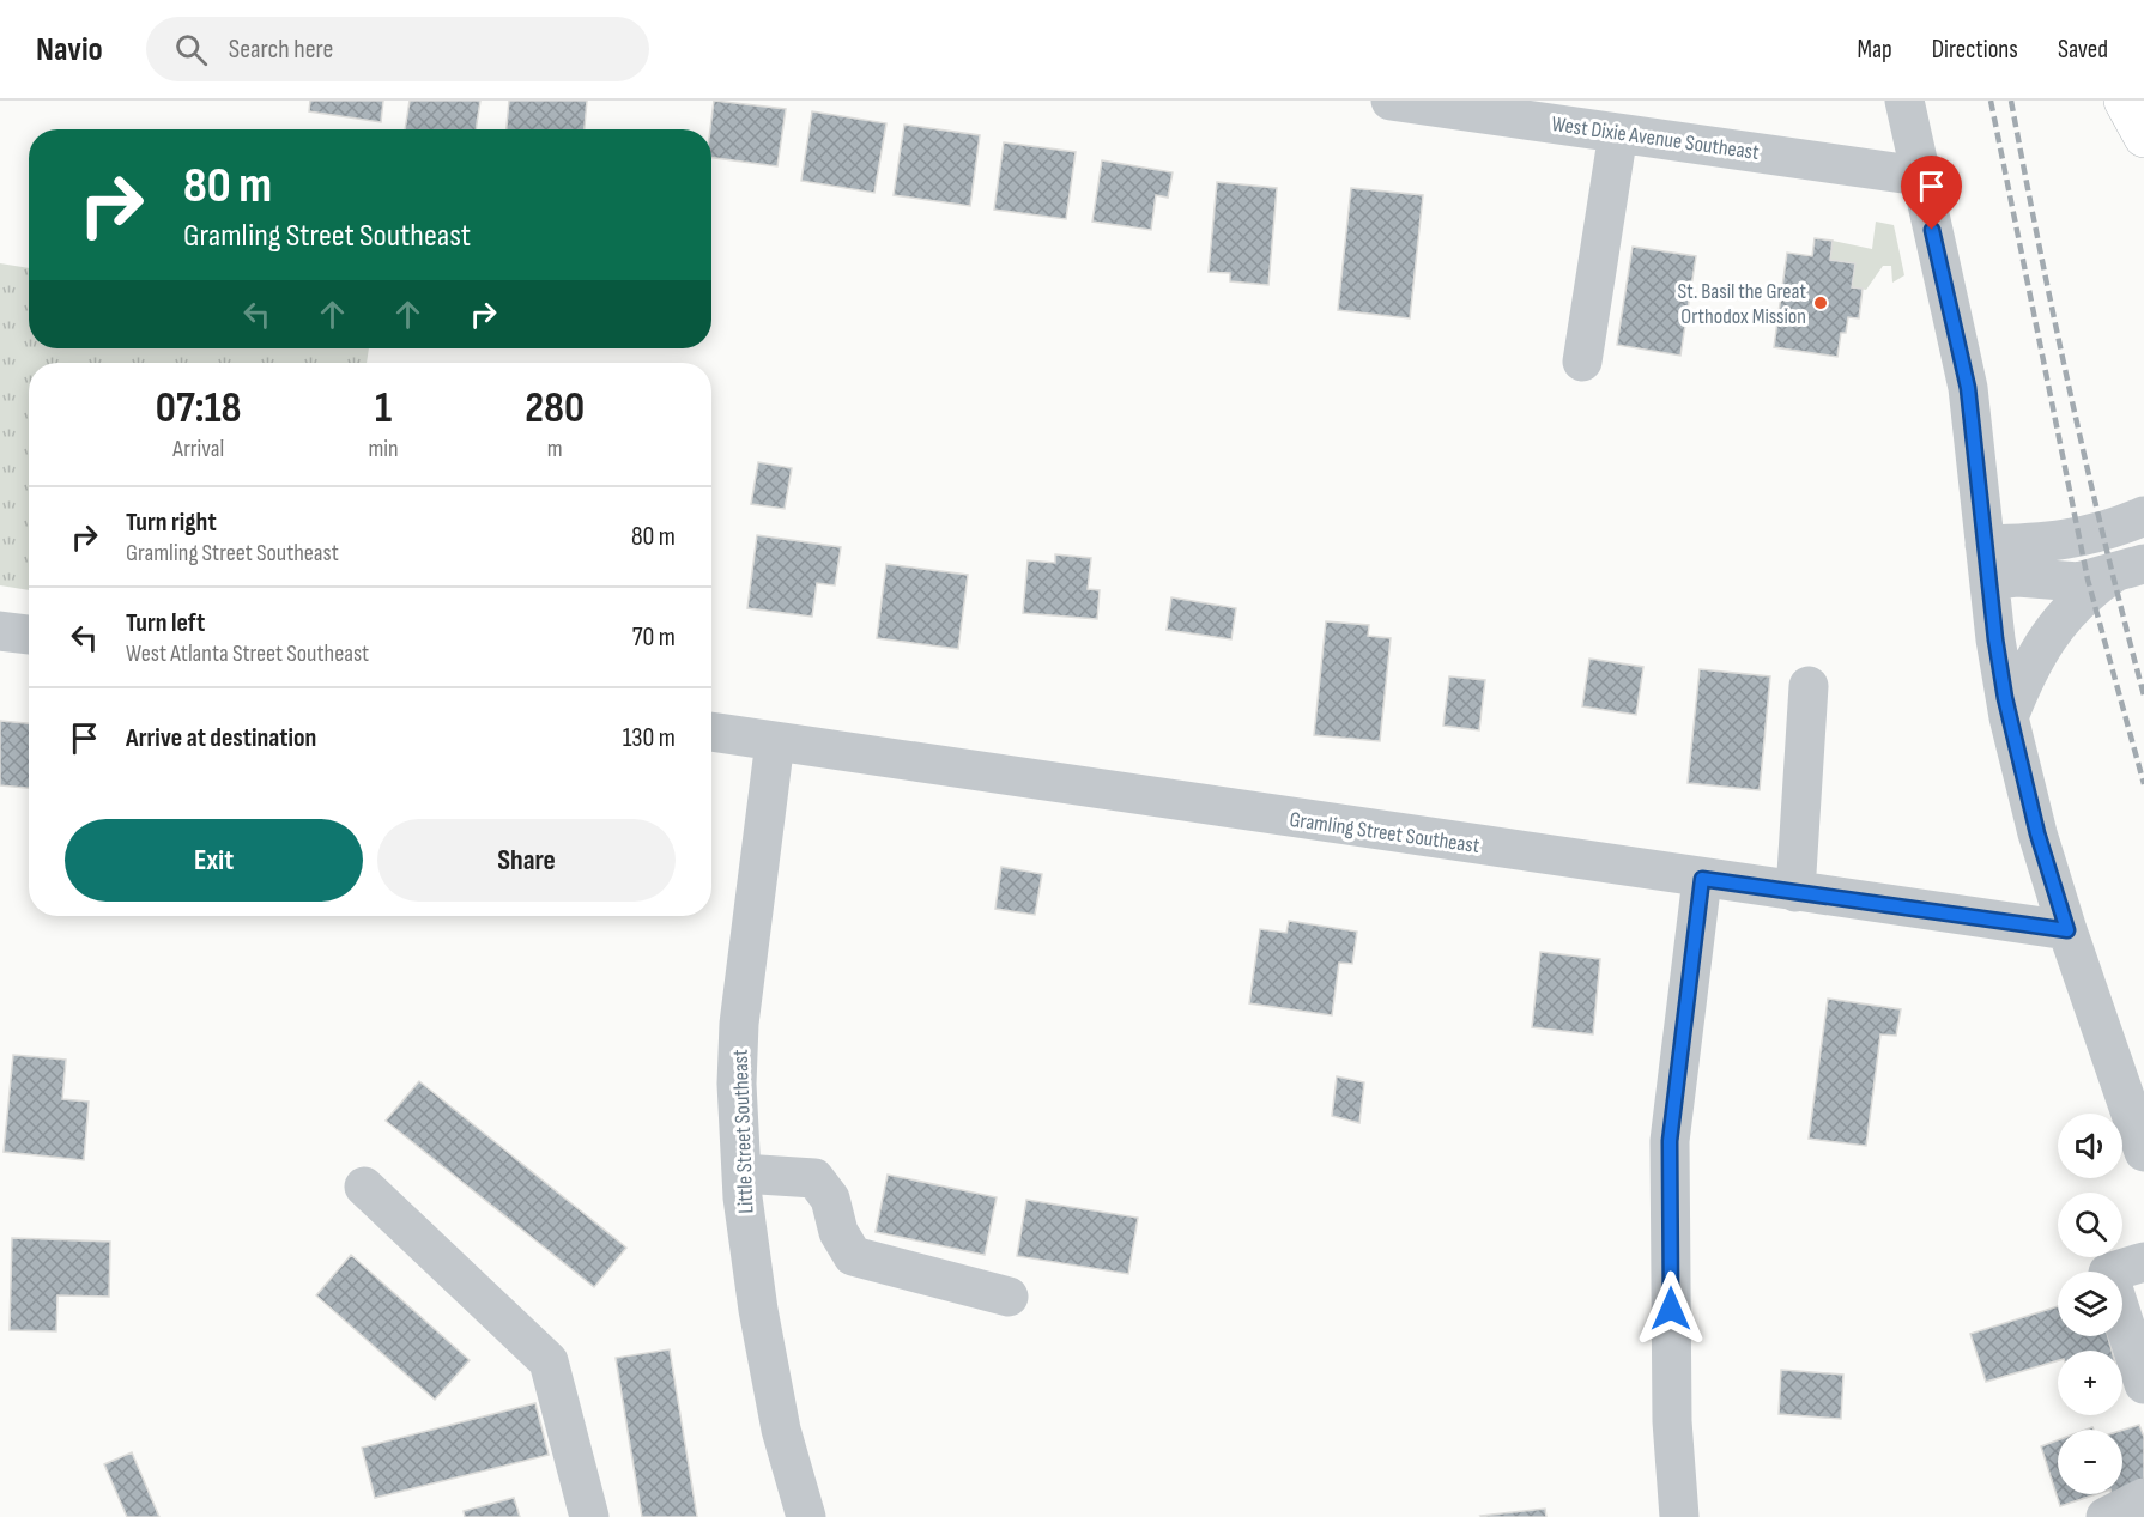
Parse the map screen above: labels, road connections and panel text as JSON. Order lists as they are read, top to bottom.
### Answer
{
  "streets": {
    "street": ["West Dixie Avenue Southeast", "Gramling Street Southeast", "Little Street Southeast"]
  },
  "crossings": [
    ["Gramling Street Southeast", "Little Street Southeast"]
  ],
  "places": ["St. Basil the Great Orthodox Mission"],
  "page": {
    "header": "Navio",
    "search": "Search here",
    "nav": ["Map", "Directions", "Saved"],
    "turn": ["80 m", "Gramling Street Southeast"],
    "eta": [
      "07:18",
      "Arrival",
      "1",
      "min",
      "280",
      "m"
    ],
    "list": [
      {
        "name": "Turn right",
        "note": "Gramling Street Southeast",
        "value": "80 m"
      },
      {
        "name": "Turn left",
        "note": "West Atlanta Street Southeast",
        "value": "70 m"
      },
      {
        "name": "Arrive at destination",
        "value": "130 m"
      }
    ],
    "buttons": ["Exit", "Share"],
    "map_buttons": ["+", "−"]
  }
}
